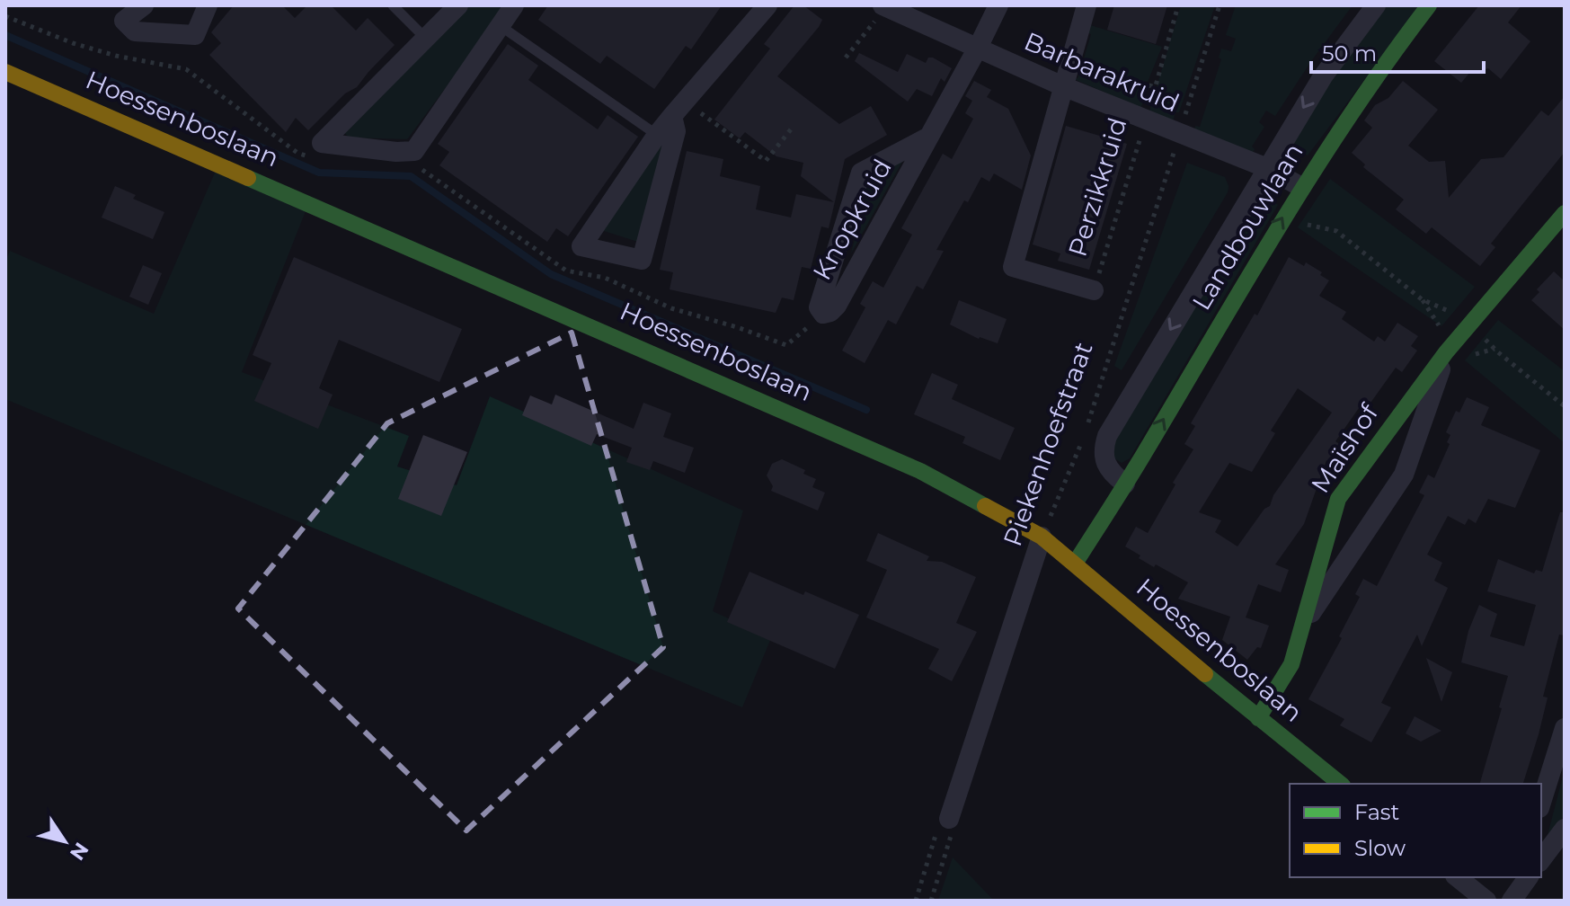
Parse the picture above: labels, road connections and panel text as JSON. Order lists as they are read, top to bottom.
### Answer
{
  "streets": {
    "street": [
      "Barbarakruid",
      "Hoessenboslaan",
      "Perzikkruid",
      "Knopkruid",
      "Landbouwlaan",
      "Piekenhoefstraat",
      "Maïshof"
    ]
  },
  "crossings": [
    ["Barbarakruid", "Perzikkruid"],
    ["Barbarakruid", "Knopkruid"],
    ["Barbarakruid", "Landbouwlaan"],
    ["Barbarakruid", "Piekenhoefstraat"],
    ["Hoessenboslaan", "Landbouwlaan"],
    ["Hoessenboslaan", "Piekenhoefstraat"],
    ["Hoessenboslaan", "Maïshof"]
  ],
  "legend": ["Fast", "Slow"],
  "scale_bar": "50 m",
  "north": "bottom right"
}
